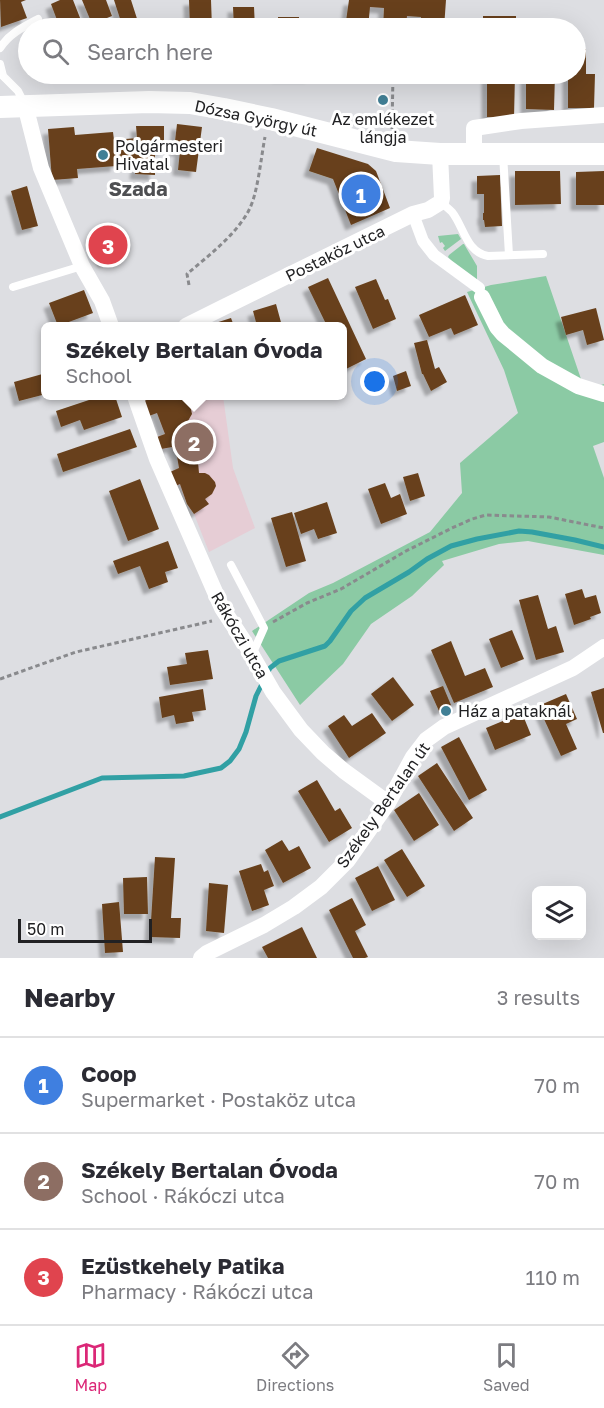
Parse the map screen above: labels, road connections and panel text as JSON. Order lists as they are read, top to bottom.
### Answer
{
  "streets": {
    "main road": ["Dózsa György út"],
    "street": ["Postaköz utca", "Rákóczi utca", "Székely Bertalan út"]
  },
  "crossings": [
    ["Rákóczi utca", "Székely Bertalan út"]
  ],
  "districts": ["Szada"],
  "places": ["Az emlékezet lángja", "Polgármesteri Hivatal", "Ház a pataknál"],
  "scale_bar": "50 m",
  "page": {
    "search": "Search here",
    "pins": ["1", "3", "2"],
    "popup": ["Székely Bertalan Óvoda", "School"],
    "scale": "50 m",
    "heading": ["Nearby", "3 results"],
    "list": [
      {
        "mark": "1",
        "name": "Coop",
        "note": "Supermarket · Postaköz utca",
        "value": "70 m"
      },
      {
        "mark": "2",
        "name": "Székely Bertalan Óvoda",
        "note": "School · Rákóczi utca",
        "value": "70 m"
      },
      {
        "mark": "3",
        "name": "Ezüstkehely Patika",
        "note": "Pharmacy · Rákóczi utca",
        "value": "110 m"
      }
    ],
    "nav": ["Map", "Directions", "Saved"]
  }
}
